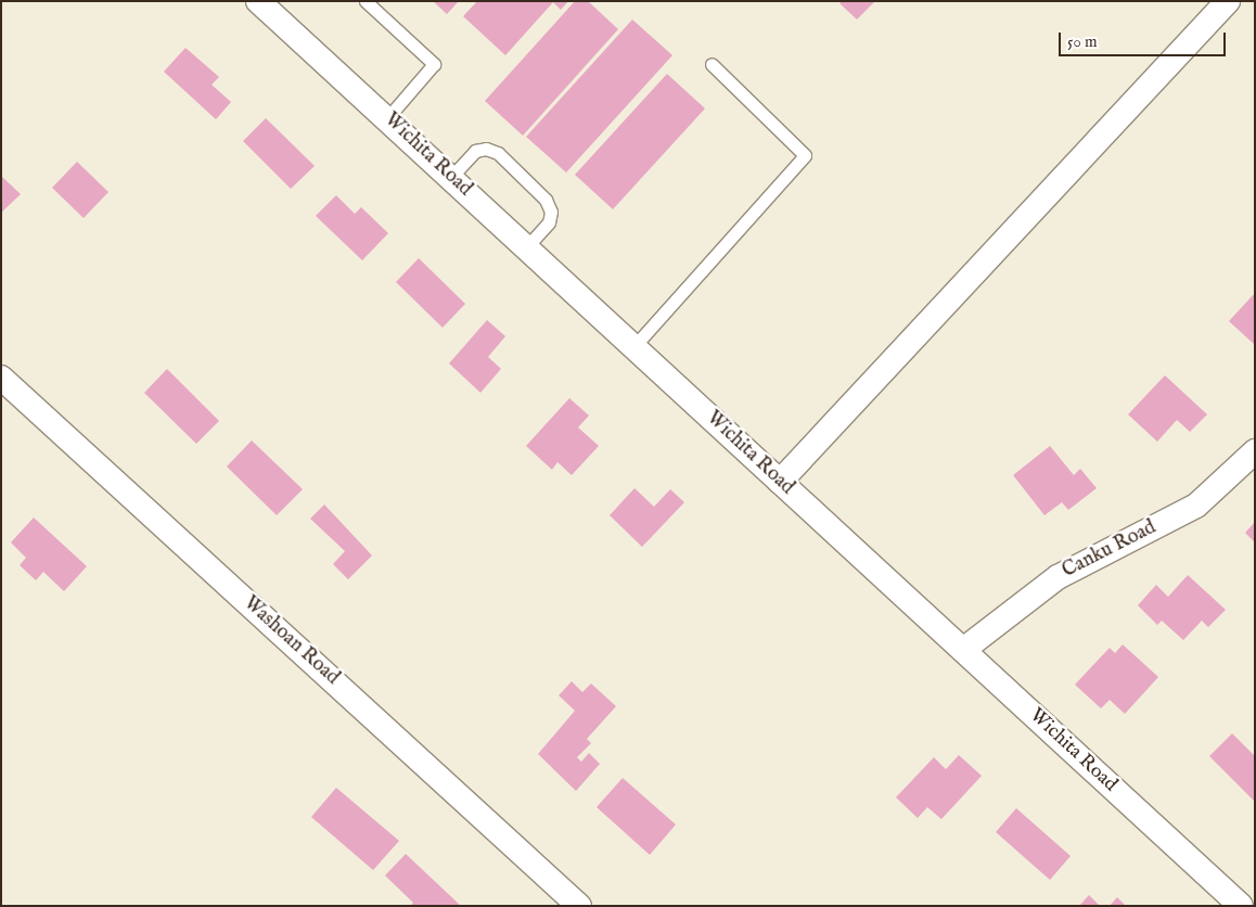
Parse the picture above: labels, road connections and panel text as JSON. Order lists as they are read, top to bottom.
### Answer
{
  "streets": {
    "street": ["Wichita Road", "Canku Road", "Washoan Road"]
  },
  "crossings": [
    ["Wichita Road", "Canku Road"]
  ],
  "scale_bar": "50 m"
}
